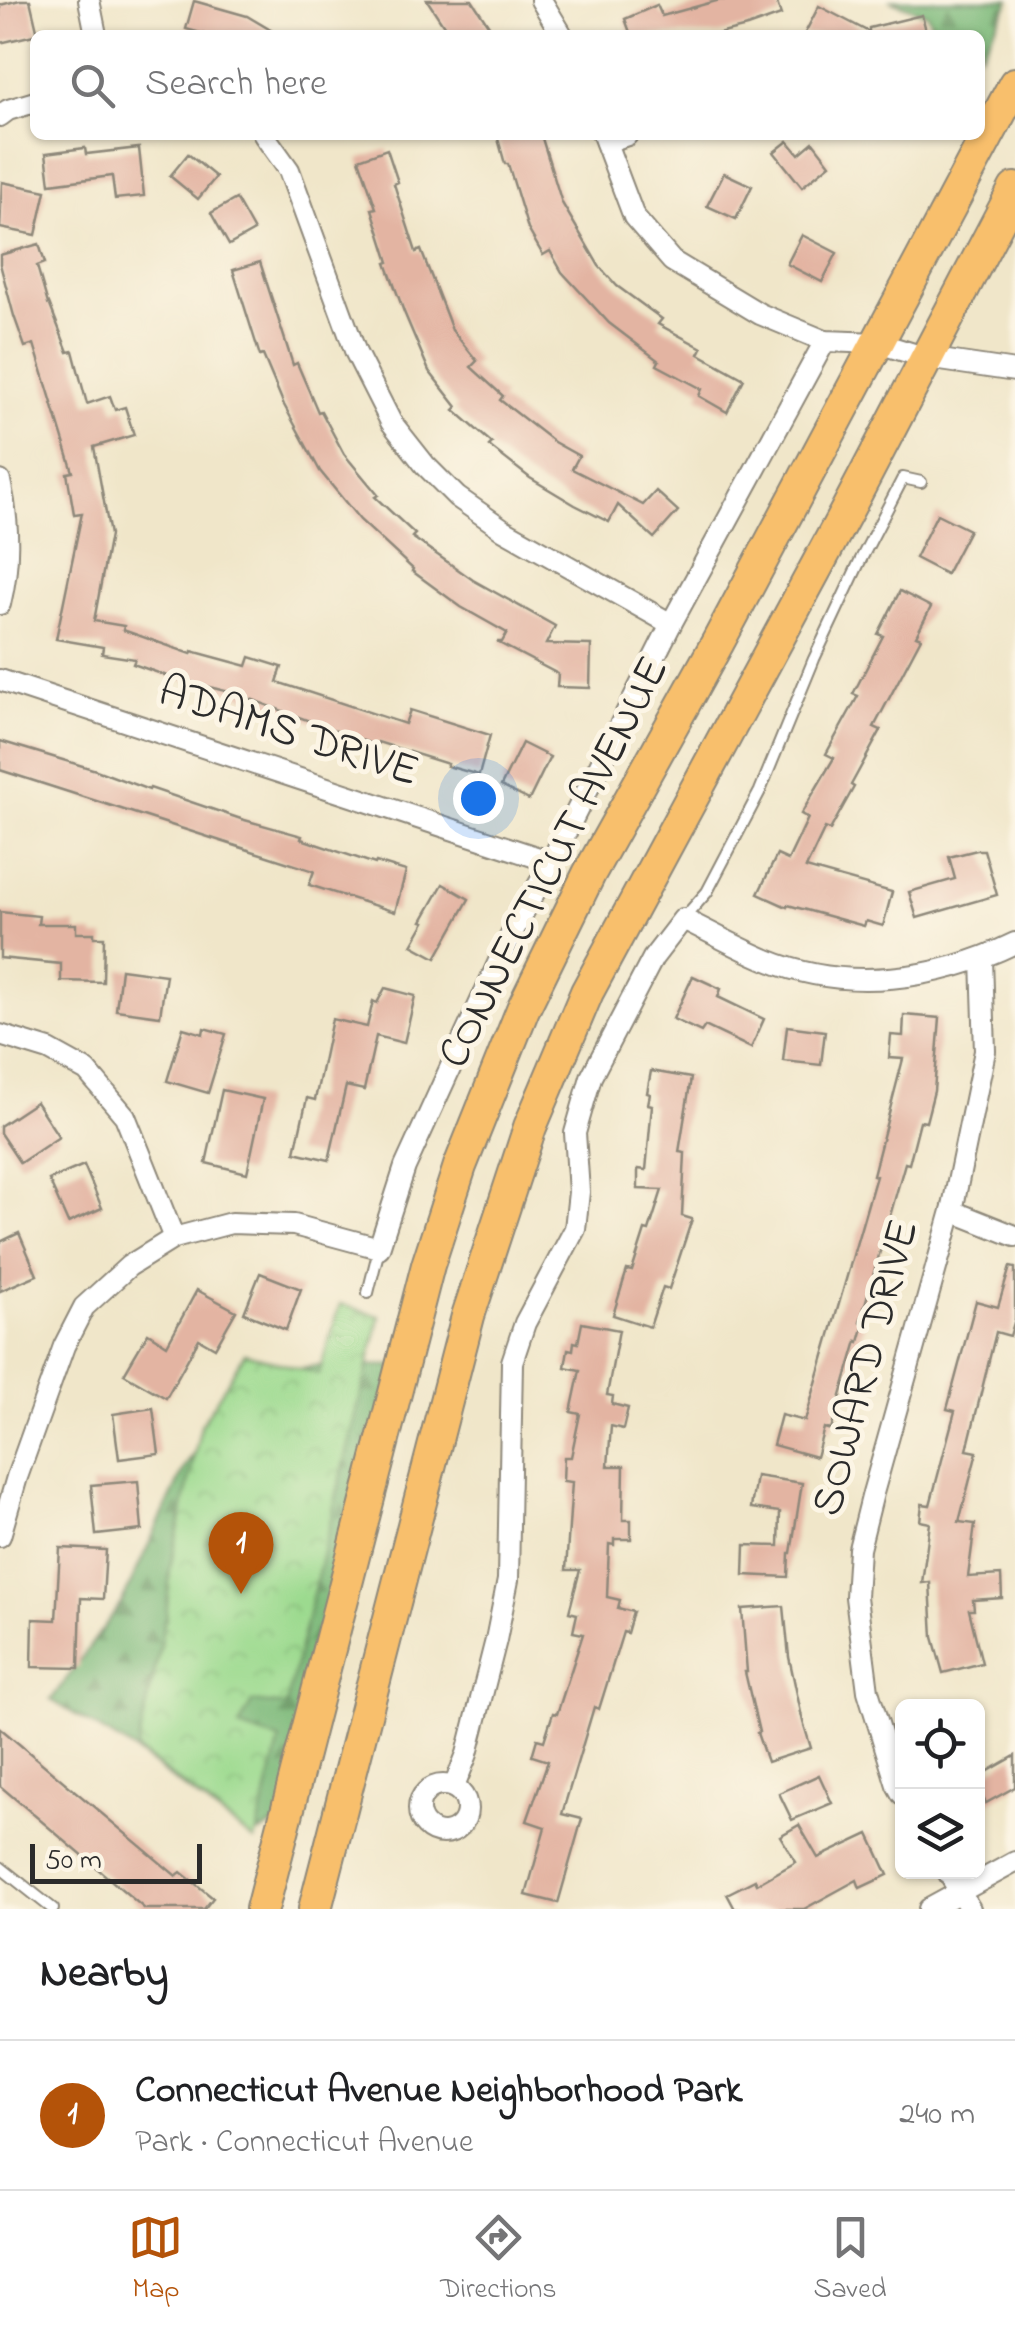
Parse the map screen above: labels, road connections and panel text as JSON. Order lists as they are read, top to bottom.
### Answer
{
  "streets": {
    "main road": ["CONNECTICUT AVENUE"],
    "street": ["ADAMS DRIVE", "SOWARD DRIVE"]
  },
  "scale_bar": "50 m",
  "page": {
    "search": "Search here",
    "pins": "1",
    "scale": "50 m",
    "heading": "Nearby",
    "list": [
      {
        "mark": "1",
        "name": "Connecticut Avenue Neighborhood Park",
        "note": "Park · Connecticut Avenue",
        "value": "240 m"
      }
    ],
    "nav": ["Map", "Directions", "Saved"]
  }
}
